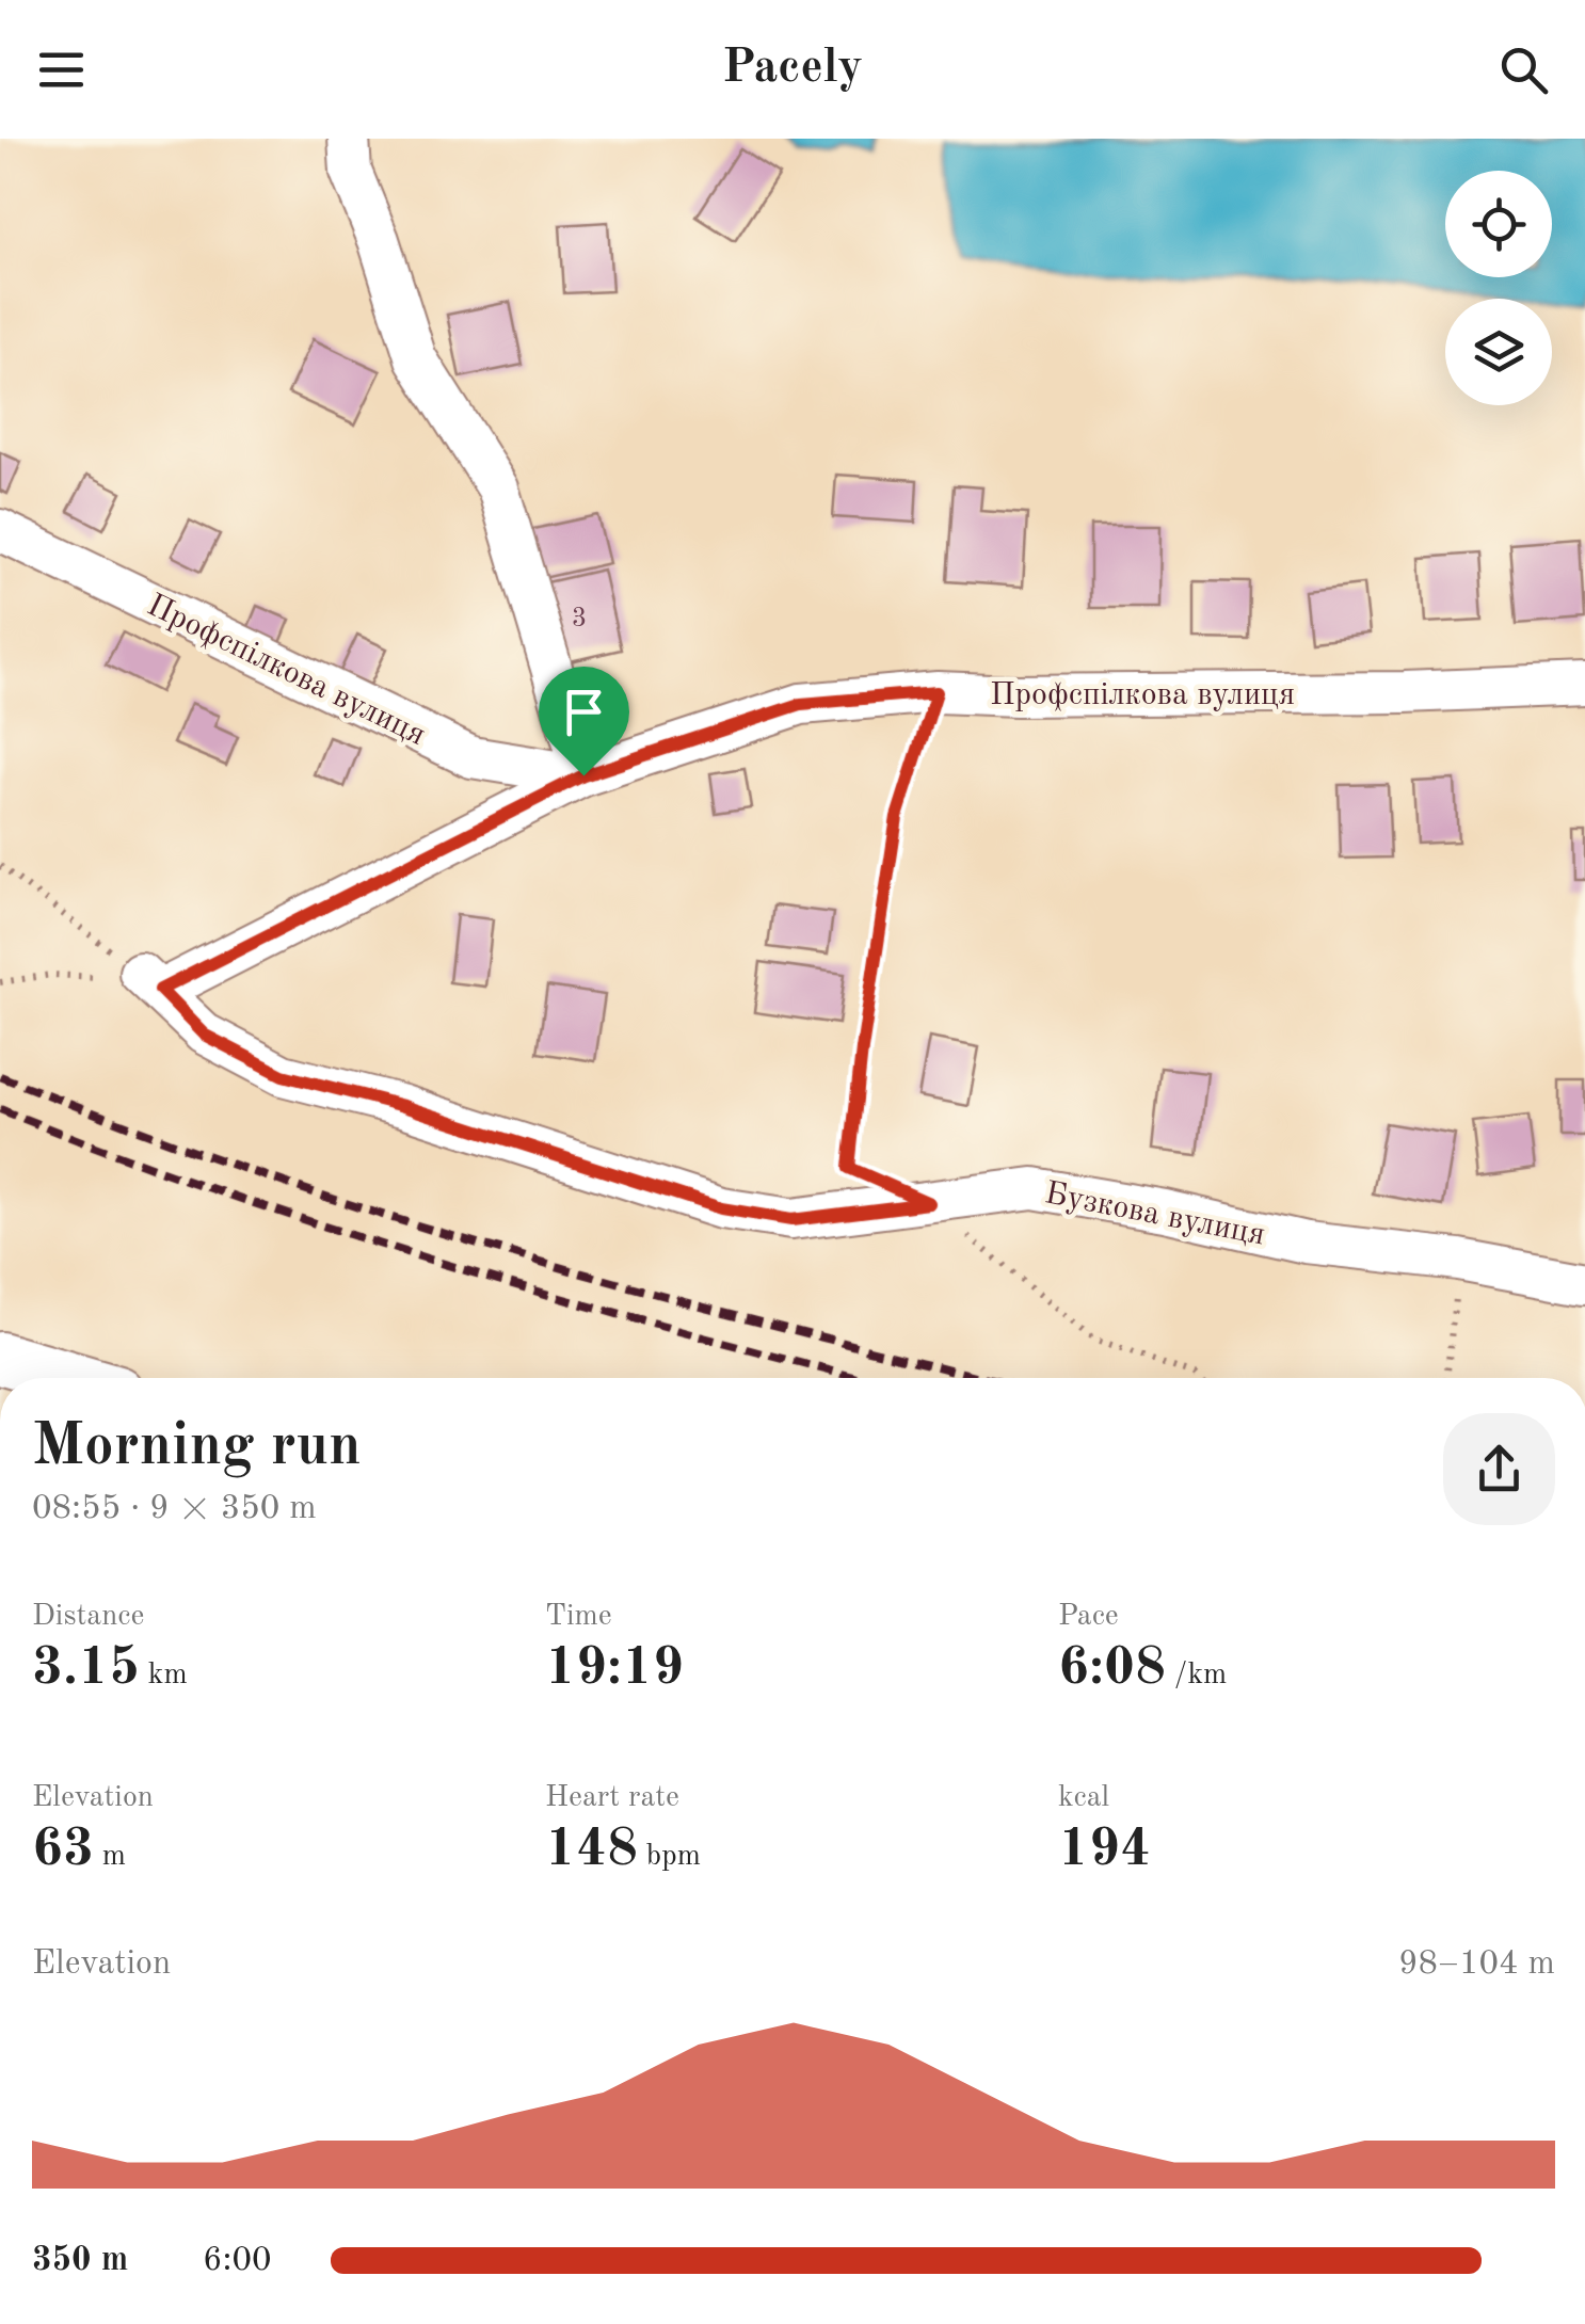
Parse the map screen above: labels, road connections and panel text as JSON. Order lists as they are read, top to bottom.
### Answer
{
  "streets": {
    "street": ["Профспілкова вулиця", "Бузкова вулиця"]
  },
  "crossings": [
    ["Профспілкова вулиця", "Бузкова вулиця"]
  ],
  "house_numbers": ["3"],
  "page": {
    "header": "Pacely",
    "heading": ["Morning run", "08:55 · 9 × 350 m"],
    "stats": [
      ["Distance", "3.15 km"],
      ["Time", "19:19"],
      ["Pace", "6:08 /km"],
      ["Elevation", "63 m"],
      ["Heart rate", "148 bpm"],
      ["kcal", "194"]
    ],
    "chart": ["Elevation", "98–104 m"],
    "list": [
      {
        "name": "350 m",
        "note": "6:00"
      }
    ]
  }
}
